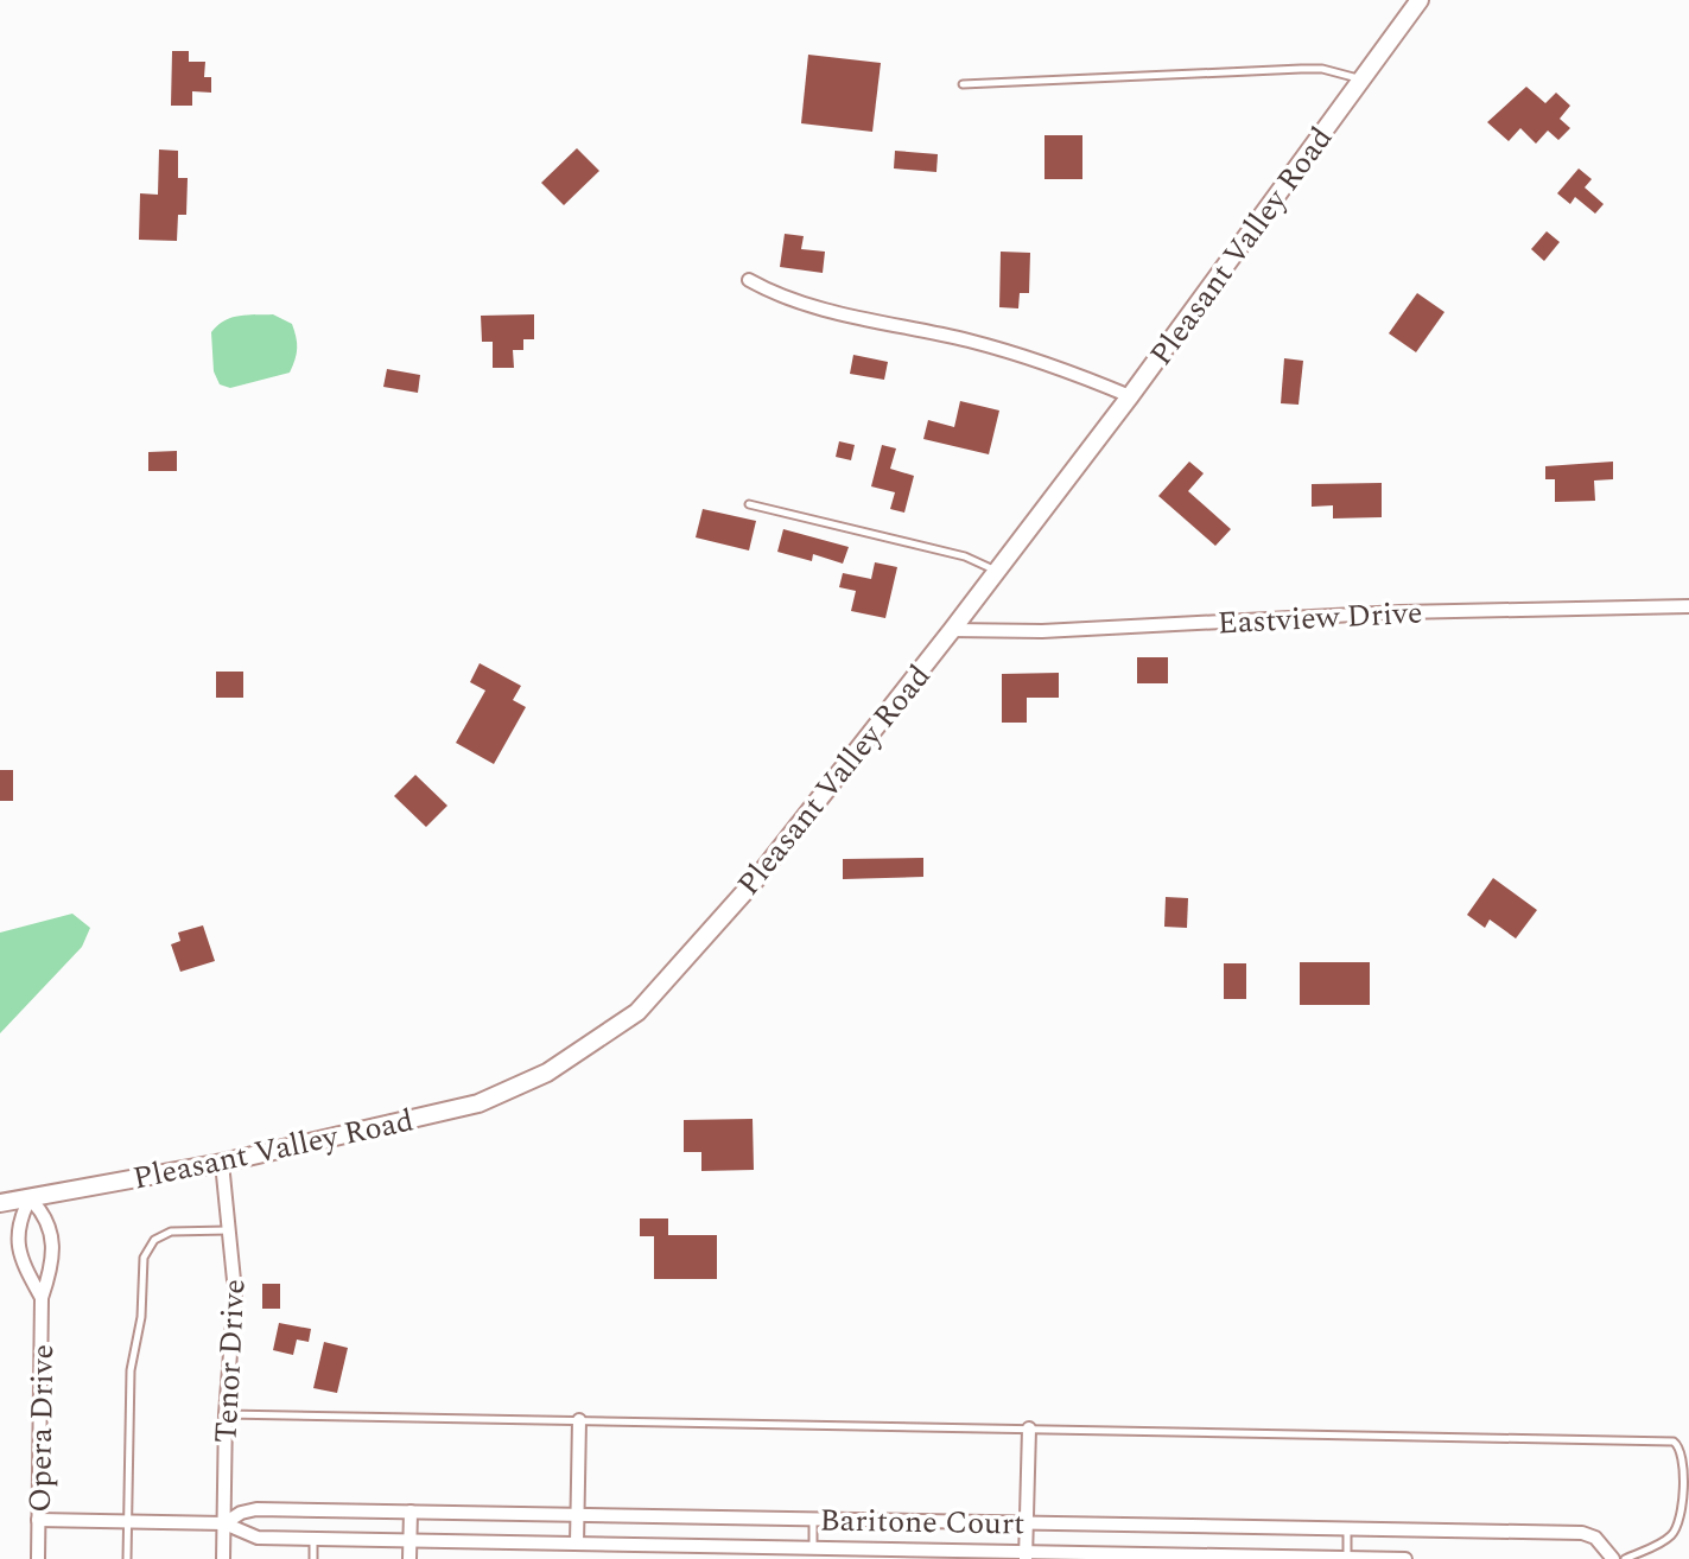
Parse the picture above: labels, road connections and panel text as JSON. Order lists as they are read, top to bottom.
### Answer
{
  "streets": {
    "street": [
      "Pleasant Valley Road",
      "Eastview Drive",
      "Tenor Drive",
      "Opera Drive",
      "Baritone Court"
    ]
  },
  "crossings": [
    ["Pleasant Valley Road", "Eastview Drive"],
    ["Pleasant Valley Road", "Tenor Drive"],
    ["Pleasant Valley Road", "Opera Drive"],
    ["Tenor Drive", "Baritone Court"],
    ["Opera Drive", "Baritone Court"]
  ]
}
